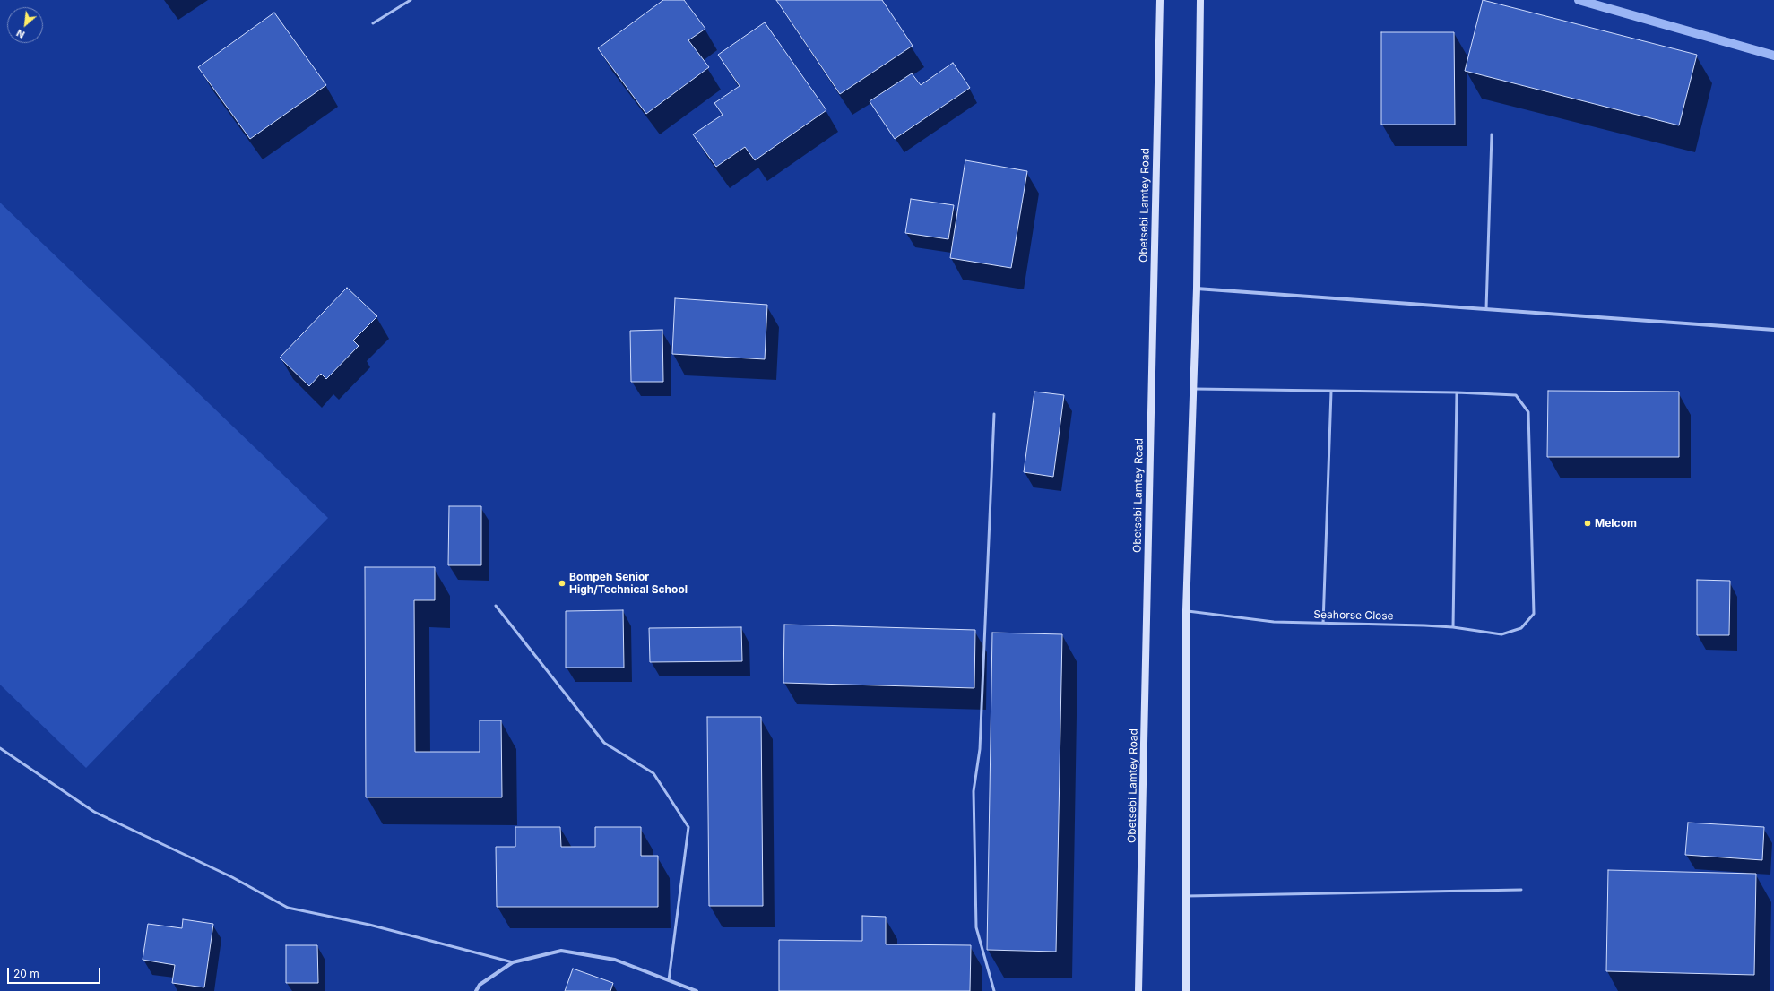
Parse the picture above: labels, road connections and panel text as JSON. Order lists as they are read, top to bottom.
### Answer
{
  "streets": {
    "main road": ["Obetsebi Lamtey Road"],
    "lane": ["Seahorse Close"]
  },
  "places": ["Melcom", "Bompeh Senior High/Technical School"],
  "scale_bar": "20 m",
  "north": "bottom left"
}
